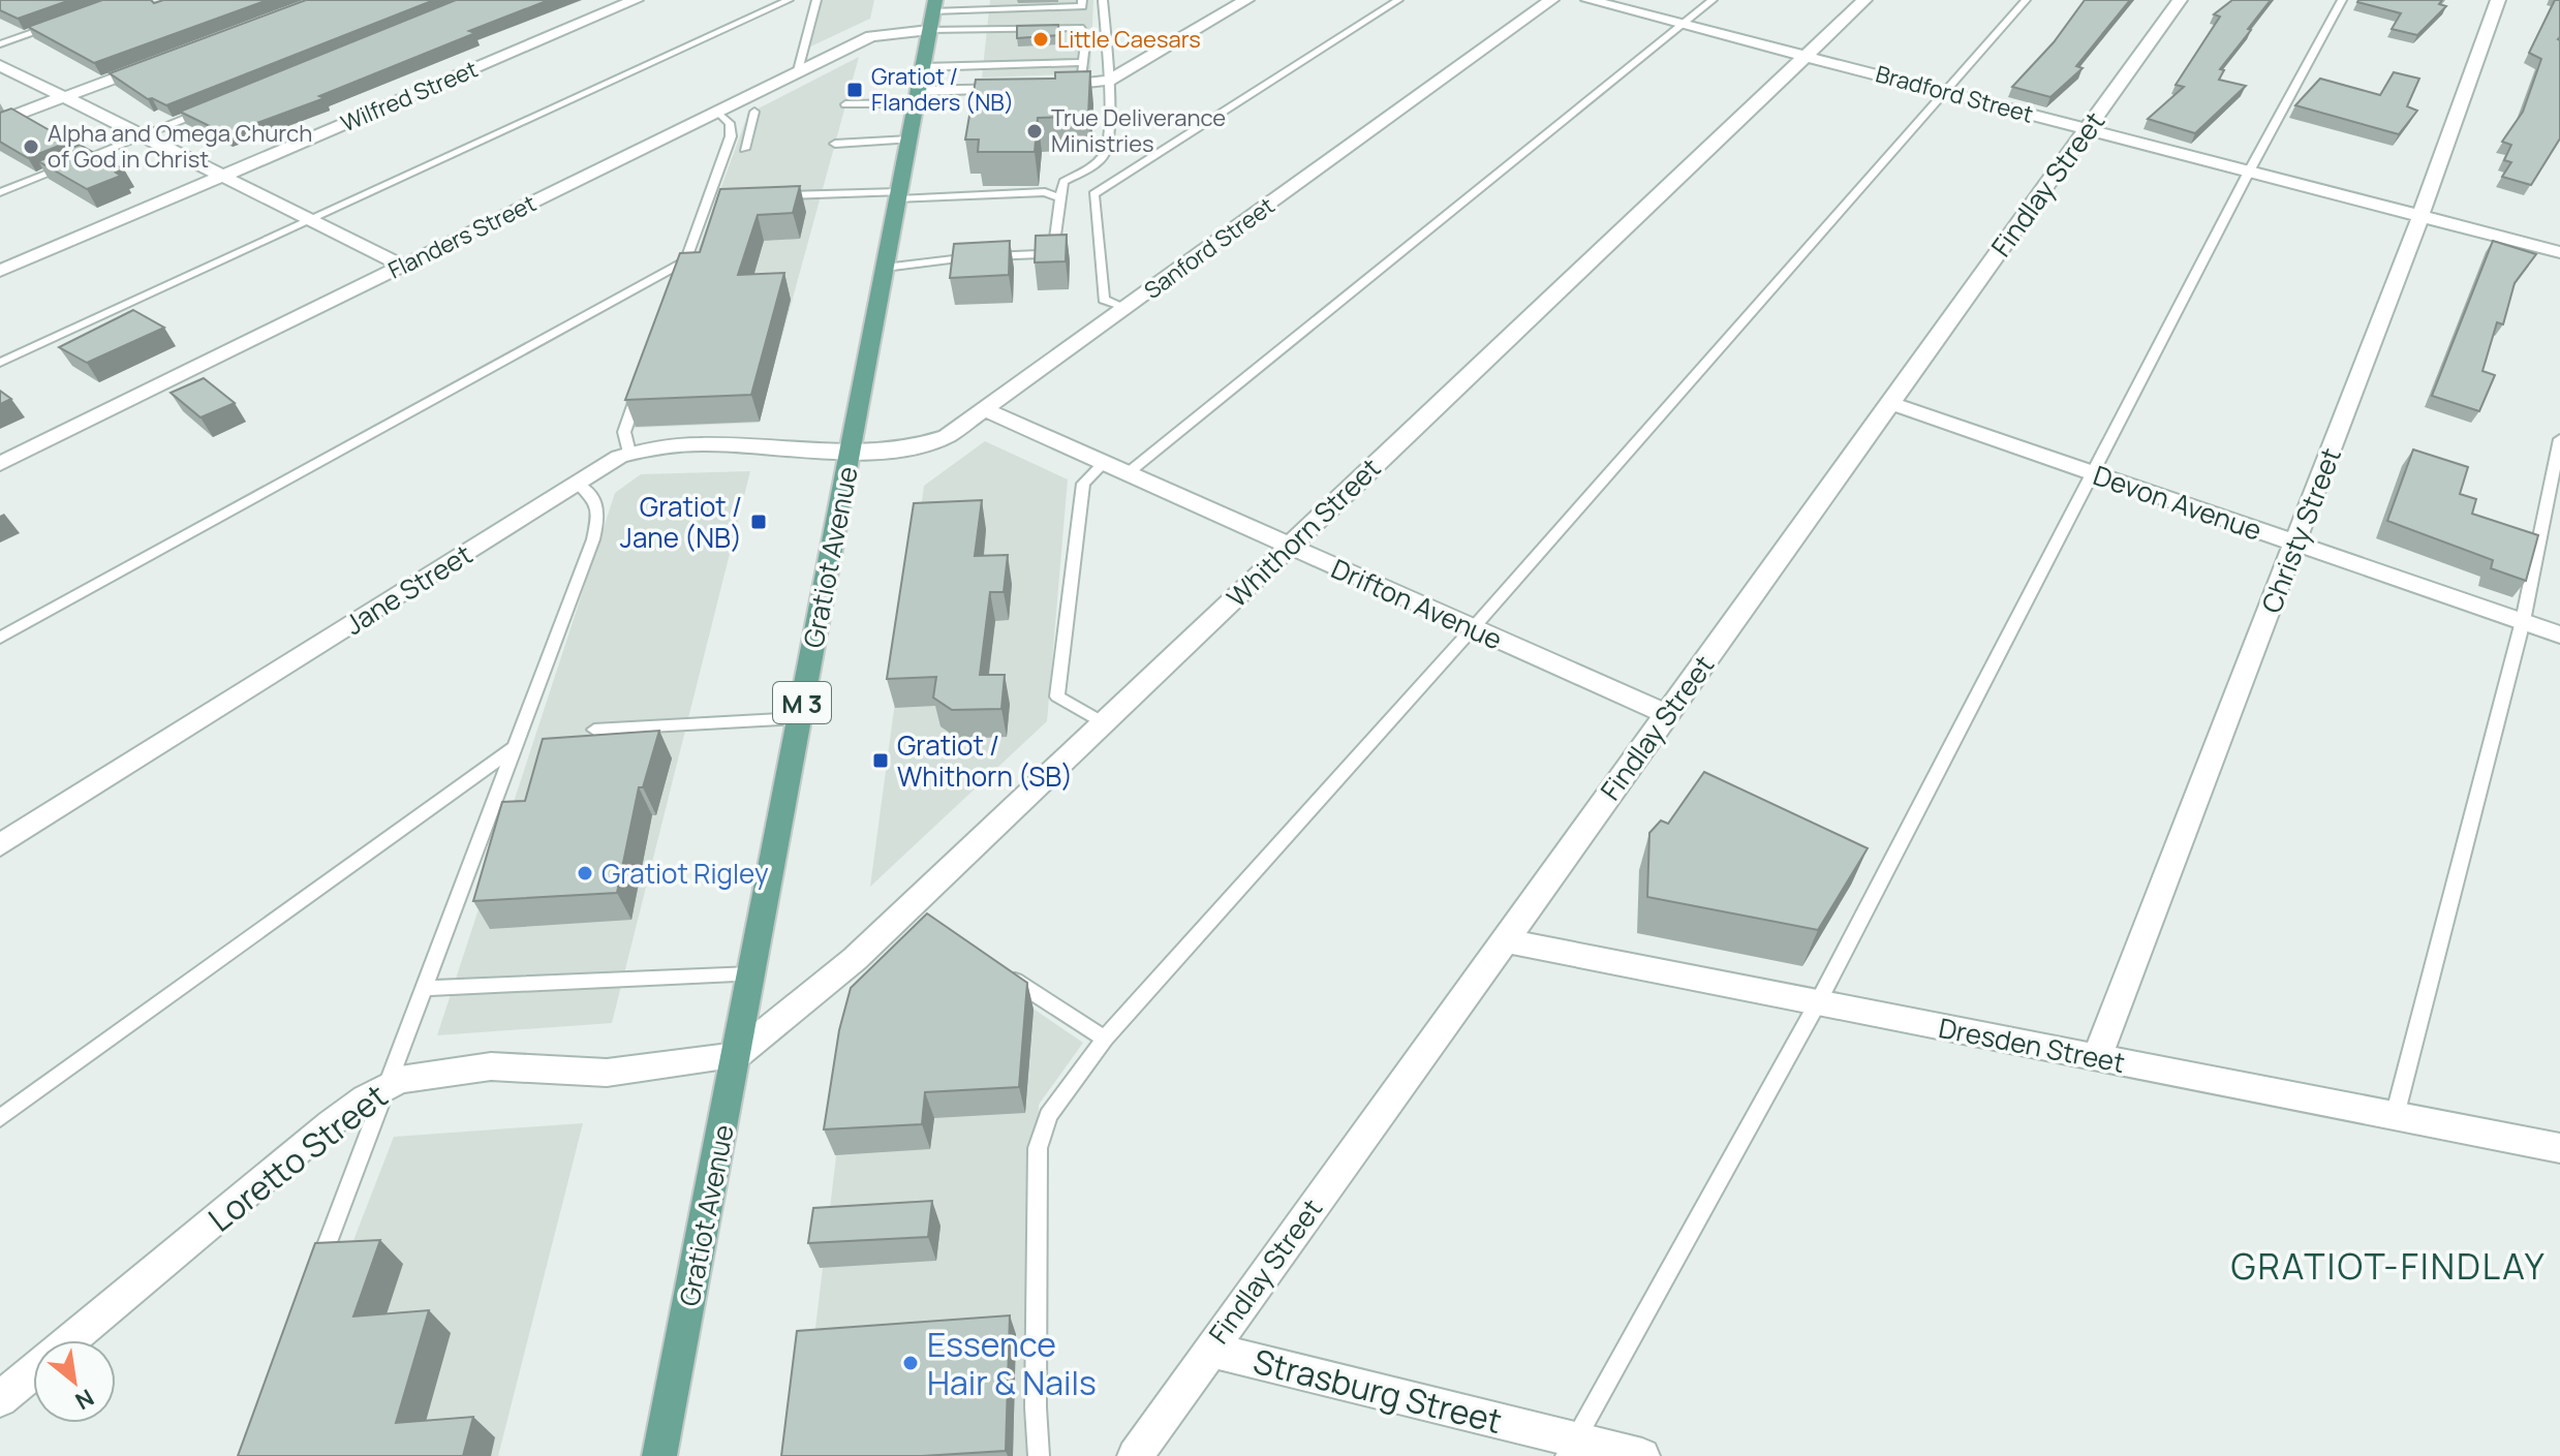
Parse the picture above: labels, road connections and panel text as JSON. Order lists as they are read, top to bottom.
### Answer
{
  "streets": {
    "main road": ["Gratiot Avenue", "M 3"],
    "street": [
      "Bradford Street",
      "Wilfred Street",
      "Findlay Street",
      "Flanders Street",
      "Sanford Street",
      "Devon Avenue",
      "Christy Street",
      "Whithorn Street",
      "Jane Street",
      "Drifton Avenue",
      "Dresden Street",
      "Loretto Street",
      "Strasburg Street"
    ]
  },
  "crossings": [
    ["Bradford Street", "Findlay Street"],
    ["Bradford Street", "Christy Street"],
    ["Bradford Street", "Whithorn Street"],
    ["Findlay Street", "Devon Avenue"],
    ["Findlay Street", "Drifton Avenue"],
    ["Findlay Street", "Dresden Street"],
    ["Findlay Street", "Strasburg Street"],
    ["Flanders Street", "Gratiot Avenue"],
    ["Sanford Street", "Gratiot Avenue"],
    ["Sanford Street", "Jane Street"],
    ["Sanford Street", "Drifton Avenue"],
    ["Devon Avenue", "Christy Street"],
    ["Christy Street", "Dresden Street"],
    ["Whithorn Street", "Gratiot Avenue"],
    ["Whithorn Street", "Drifton Avenue"],
    ["Whithorn Street", "Loretto Street"],
    ["Gratiot Avenue", "Jane Street"],
    ["Gratiot Avenue", "Loretto Street"]
  ],
  "districts": ["GRATIOT-FINDLAY"],
  "places": {
    "other": [
      "Little Caesars",
      "True Deliverance Ministries",
      "Alpha and Omega Church of God in Christ",
      "Gratiot Rigley",
      "Essence Hair & Nails"
    ],
    "transit": ["Gratiot / Flanders (NB)", "Gratiot / Jane (NB)", "Gratiot / Whithorn (SB)"]
  },
  "north": "bottom right"
}
